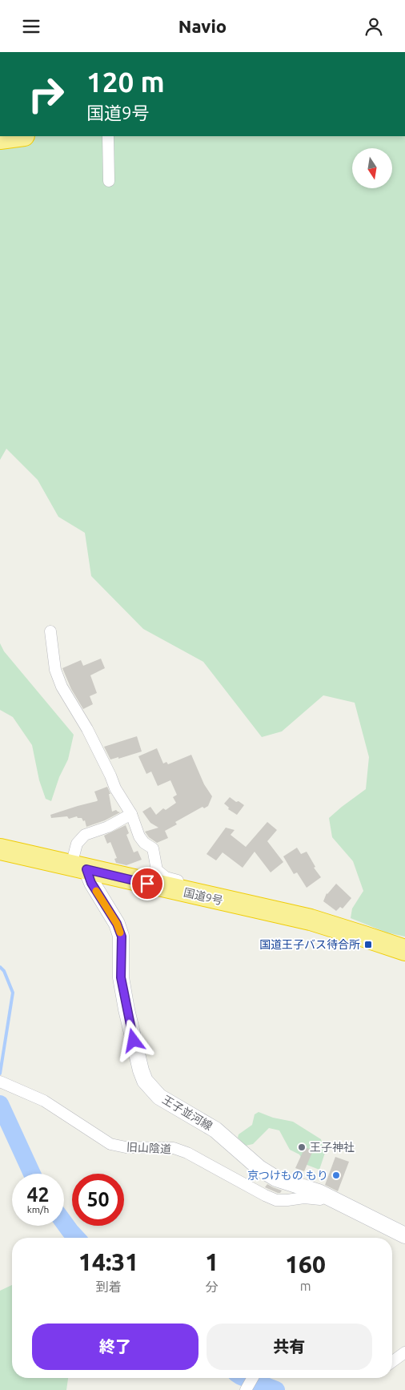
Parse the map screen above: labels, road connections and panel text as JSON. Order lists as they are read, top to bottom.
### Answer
{
  "streets": {
    "highway": ["国道9号"],
    "main road": ["王子並河線"],
    "street": ["旧山陰道"]
  },
  "crossings": [
    ["国道9号", "王子並河線"],
    ["王子並河線", "旧山陰道"]
  ],
  "places": {
    "transit": ["国道王子バス待合所"],
    "other": ["王子神社", "京つけもの もり"]
  },
  "north": "bottom",
  "page": {
    "header": "Navio",
    "turn": ["120 m", "国道9号"],
    "speed": "42 km/h",
    "limit": "50",
    "eta": [
      "14:31",
      "到着",
      "1",
      "分",
      "160",
      "m"
    ],
    "buttons": ["終了", "共有"]
  }
}
